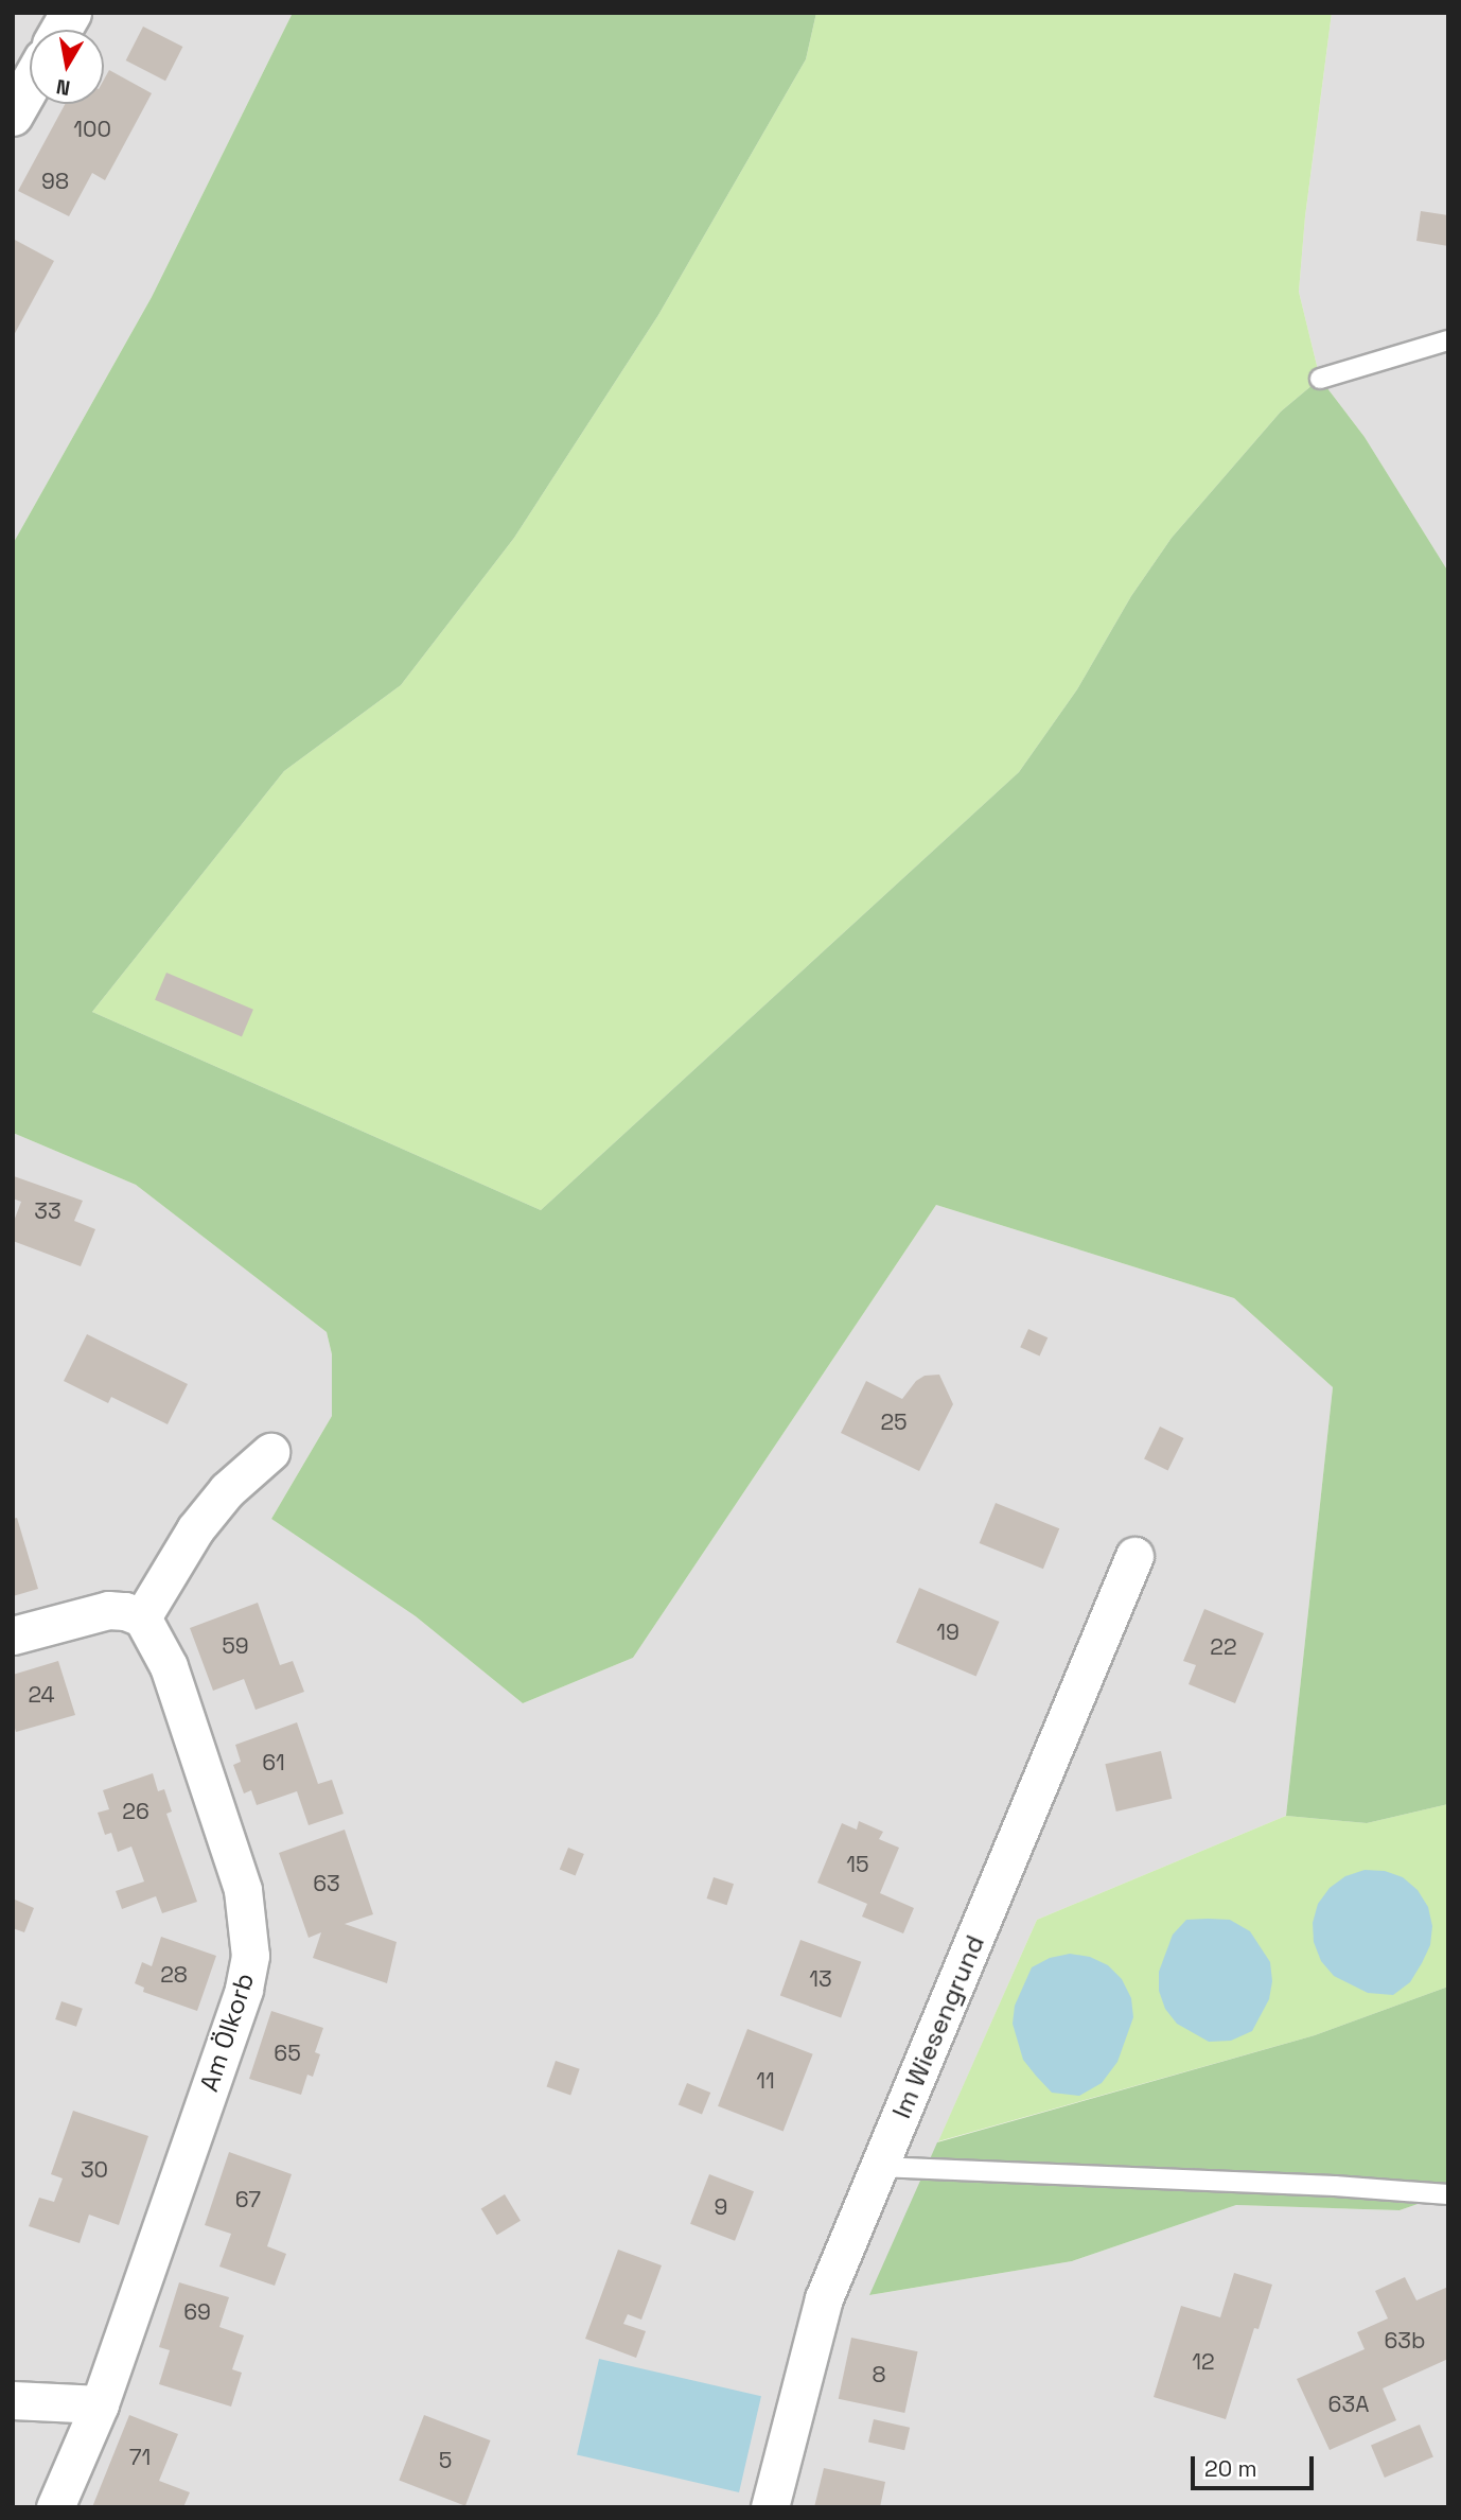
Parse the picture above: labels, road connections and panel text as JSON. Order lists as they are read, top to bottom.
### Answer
{
  "streets": {
    "street": ["Im Wiesengrund", "Am Ölkorb"]
  },
  "house_numbers": [
    "100",
    "98",
    "33",
    "25",
    "19",
    "59",
    "22",
    "24",
    "61",
    "26",
    "15",
    "63",
    "28",
    "13",
    "65",
    "11",
    "30",
    "67",
    "9",
    "69",
    "63b",
    "12",
    "8",
    "63A",
    "71",
    "5"
  ],
  "scale_bar": "20 m",
  "north": "bottom"
}
